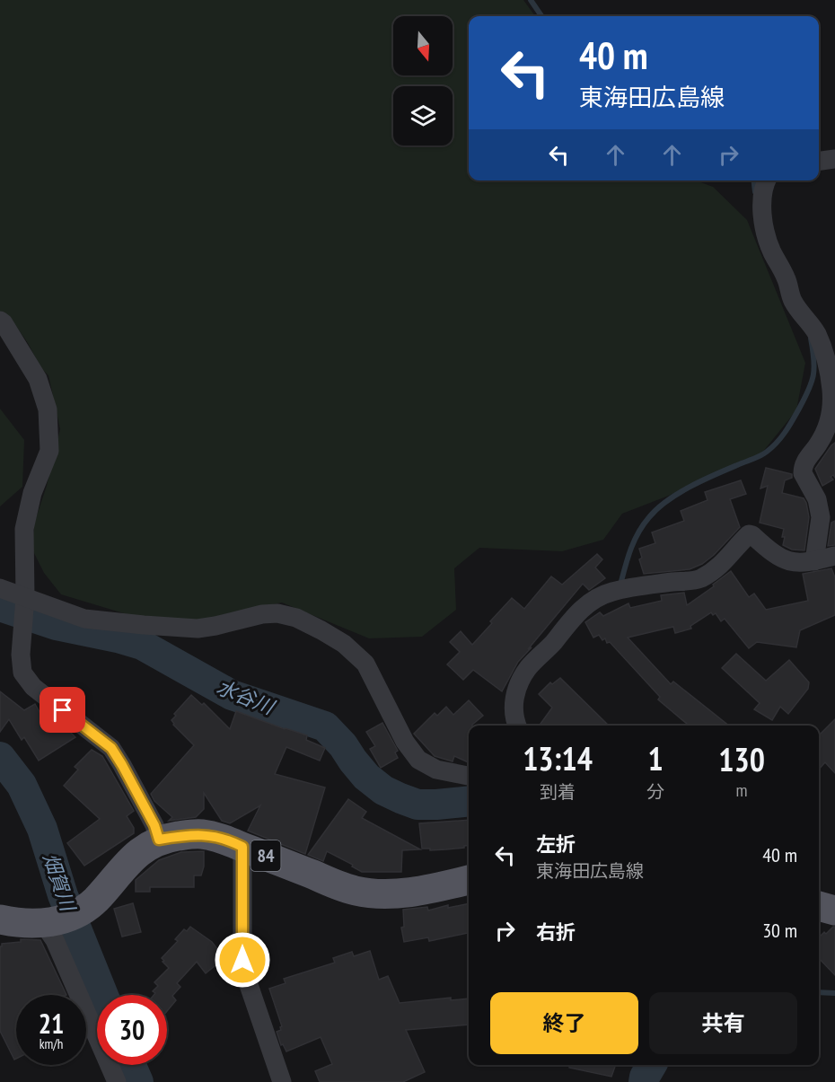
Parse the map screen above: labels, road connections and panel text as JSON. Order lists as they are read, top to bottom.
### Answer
{
  "streets": {
    "main road": ["84"]
  },
  "water": ["水谷川", "畑賀川"],
  "north": "bottom",
  "page": {
    "turn": ["40 m", "東海田広島線"],
    "eta": [
      "13:14",
      "到着",
      "1",
      "分",
      "130",
      "m"
    ],
    "list": [
      {
        "name": "左折",
        "note": "東海田広島線",
        "value": "40 m"
      },
      {
        "name": "右折",
        "value": "30 m"
      }
    ],
    "buttons": ["終了", "共有"],
    "speed": "21 km/h",
    "limit": "30"
  }
}
